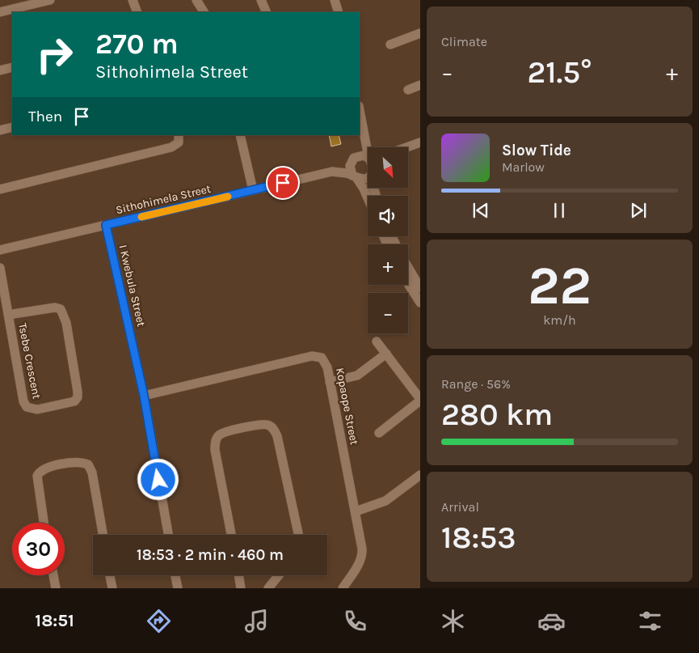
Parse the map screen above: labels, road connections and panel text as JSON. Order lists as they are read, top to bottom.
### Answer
{
  "streets": {
    "street": [
      "Sithohimela Street",
      "I Kwebula Street",
      "Tsebe Crescent",
      "Kopaope Street"
    ]
  },
  "crossings": [
    ["Sithohimela Street", "I Kwebula Street"],
    ["I Kwebula Street", "Kopaope Street"]
  ],
  "north": "bottom right",
  "page": {
    "tile": [
      "Climate",
      ["22", "km/h"],
      ["Range · 56%", "280 km"],
      ["Arrival", "18:53"]
    ],
    "turn": ["270 m", "Sithohimela Street"],
    "heat": ["−", "21.5°", "+"],
    "then": "Then",
    "song": ["Slow Tide", "Marlow"],
    "map_buttons": ["+", "−"],
    "limit": "30",
    "trip": "18:53 · 2 min · 460 m",
    "tabs": "18:51"
  }
}
